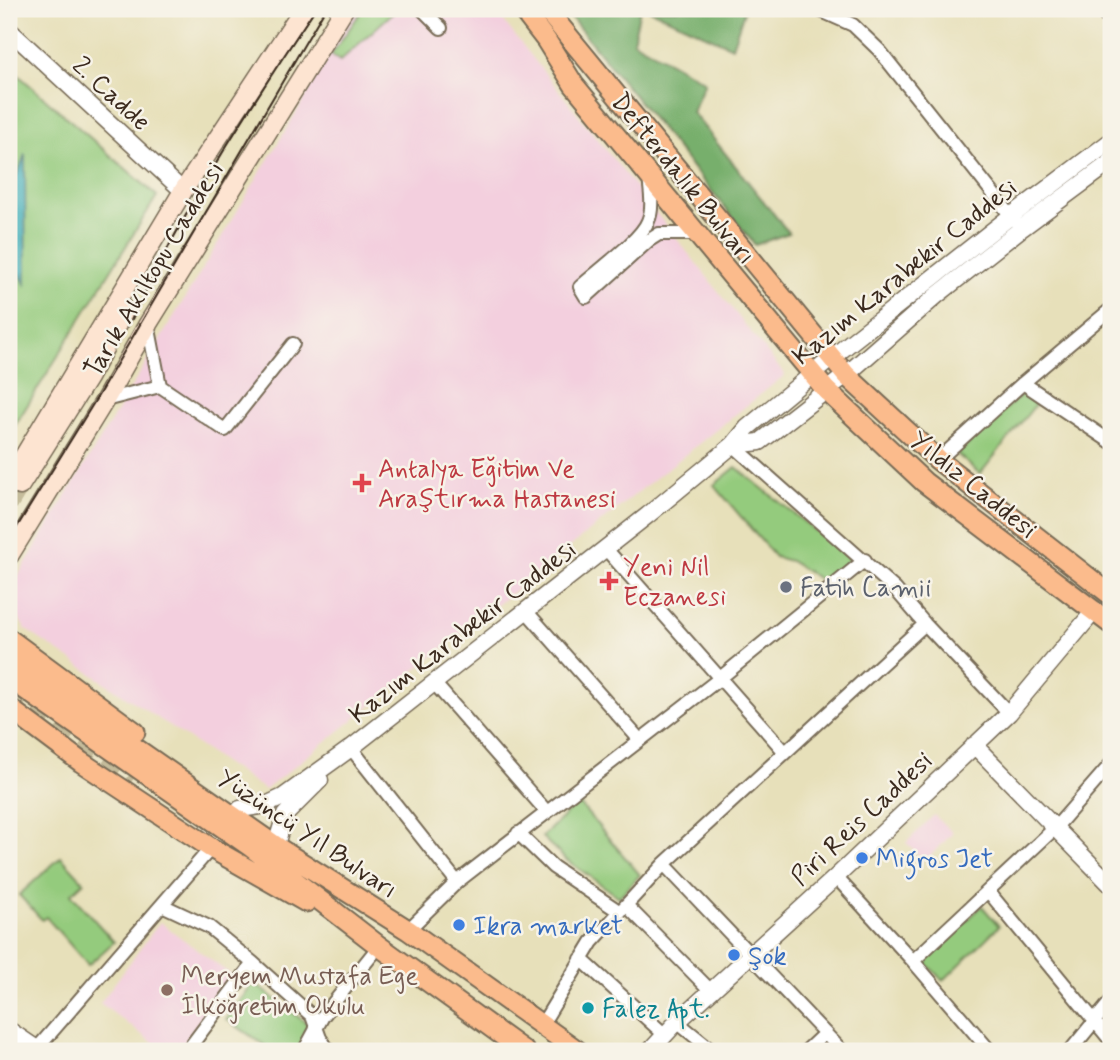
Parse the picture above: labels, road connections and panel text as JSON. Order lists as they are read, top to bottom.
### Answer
{
  "streets": {
    "main road": [
      "Defterdalık Bulvarı",
      "Tarık Akıltopu Caddesi",
      "Yıldız Caddesi",
      "Yüzüncü Yıl Bulvarı"
    ],
    "street": ["2. Cadde", "Kazım Karabekir Caddesi", "Piri Reis Caddesi"]
  },
  "crossings": [
    ["2. Cadde", "Tarık Akıltopu Caddesi"],
    ["Defterdalık Bulvarı", "Kazım Karabekir Caddesi"],
    ["Defterdalık Bulvarı", "Yıldız Caddesi"],
    ["Kazım Karabekir Caddesi", "Yıldız Caddesi"],
    ["Yıldız Caddesi", "Piri Reis Caddesi"]
  ],
  "places": {
    "health": ["Antalya Eğitim Ve Araştırma Hastanesi", "Yeni Nil Eczanesi"],
    "other": [
      "Fatih Camii",
      "Migros Jet",
      "Ikra market",
      "Şok",
      "Meryem Mustafa Ege İlköğretim Okulu",
      "Falez Apt."
    ]
  }
}
